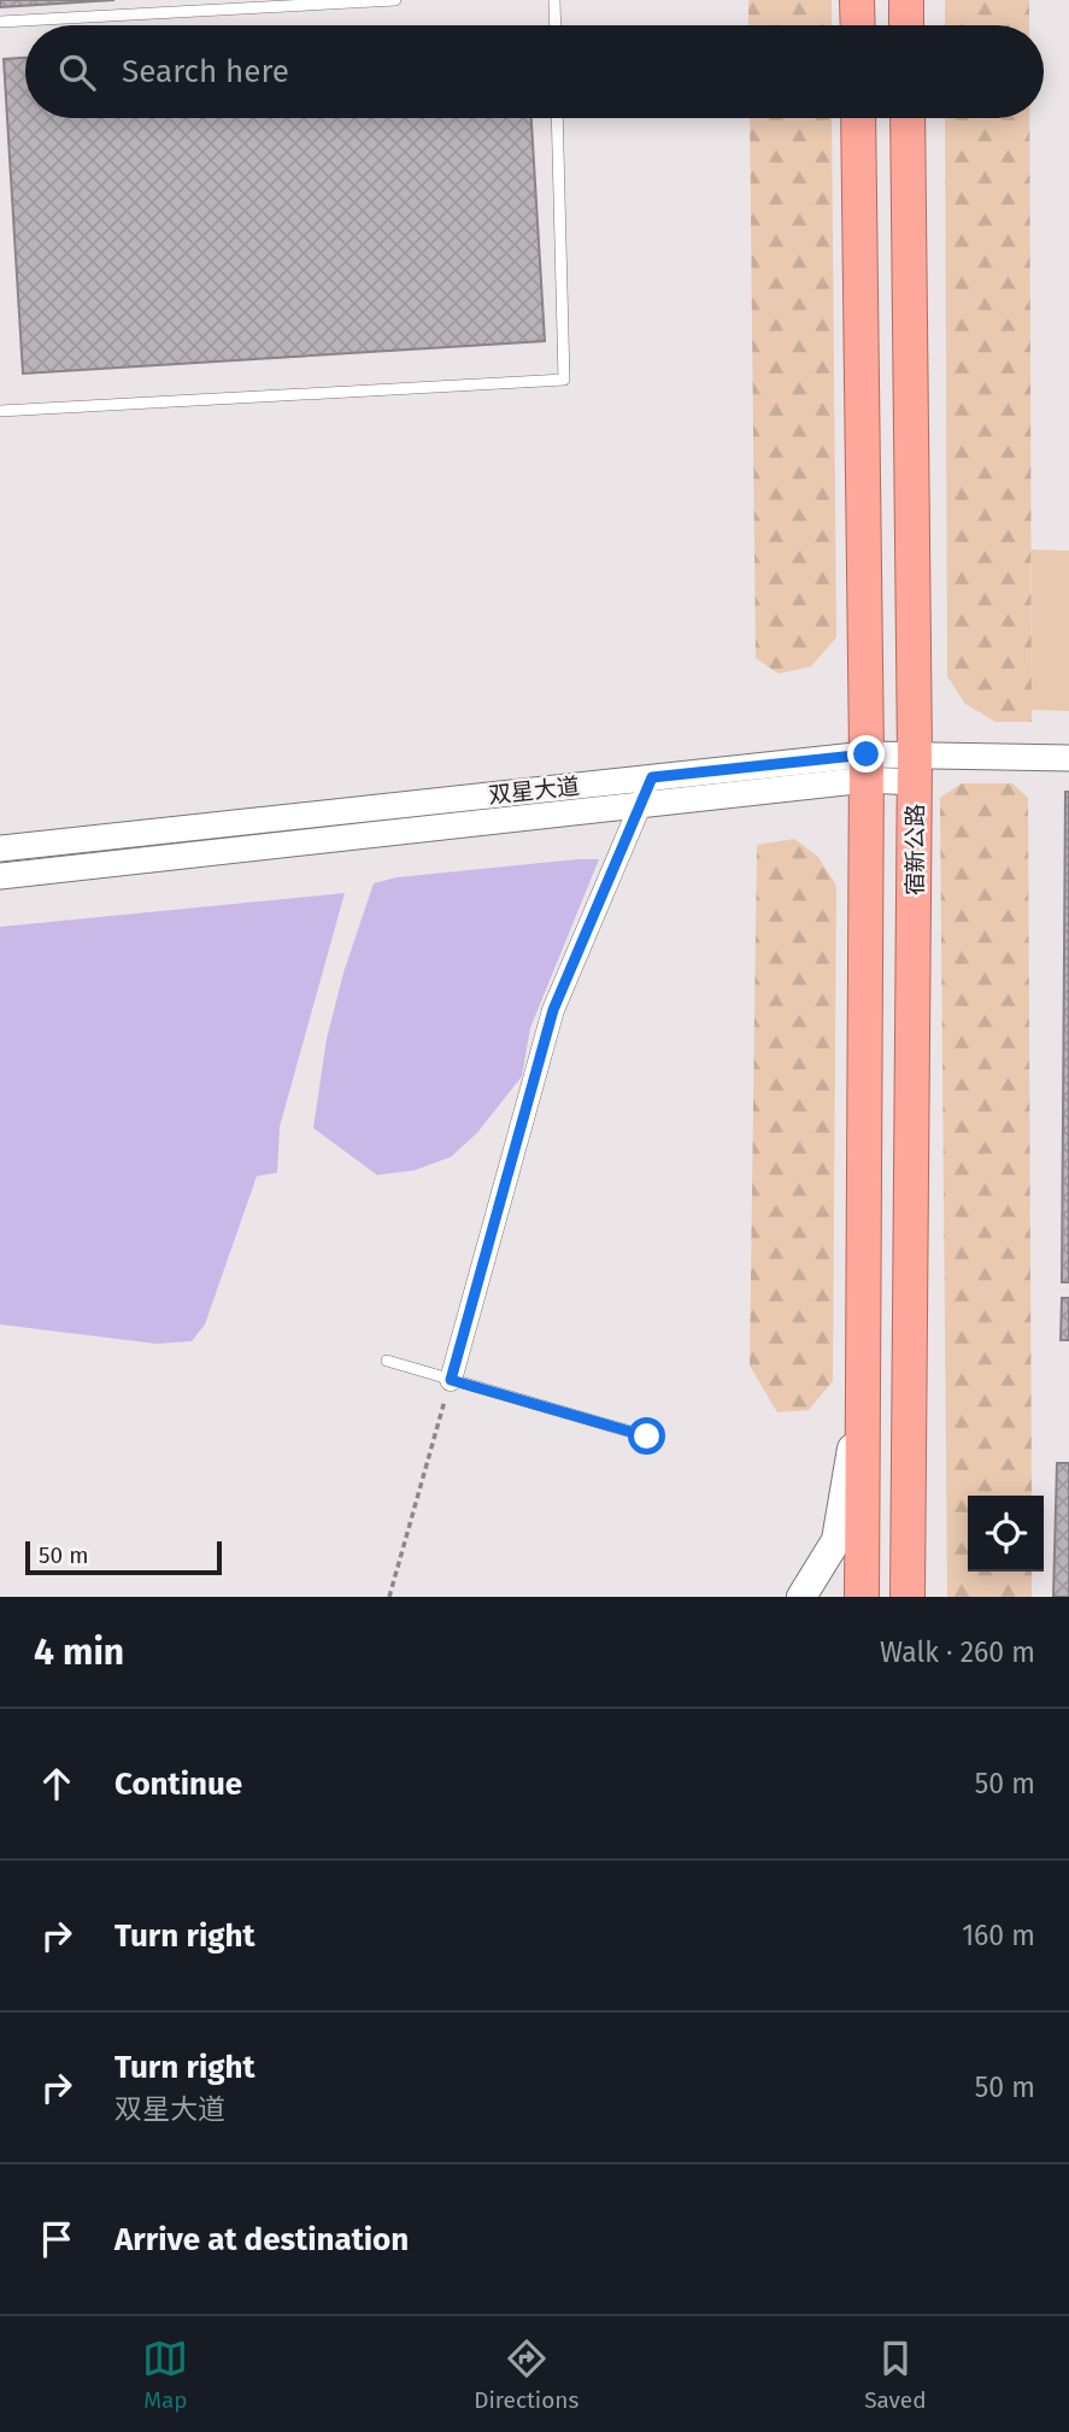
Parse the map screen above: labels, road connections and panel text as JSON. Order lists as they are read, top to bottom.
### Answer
{
  "streets": {
    "highway": ["宿新公路"],
    "street": ["双星大道"]
  },
  "crossings": [
    ["双星大道", "宿新公路"]
  ],
  "scale_bar": "50 m",
  "page": {
    "search": "Search here",
    "scale": "50 m",
    "heading": ["4 min", "Walk · 260 m"],
    "list": [
      ["Continue", "50 m"],
      ["Turn right", "160 m"],
      ["Turn right", "双星大道", "50 m"],
      "Arrive at destination"
    ],
    "nav": ["Map", "Directions", "Saved"]
  }
}
